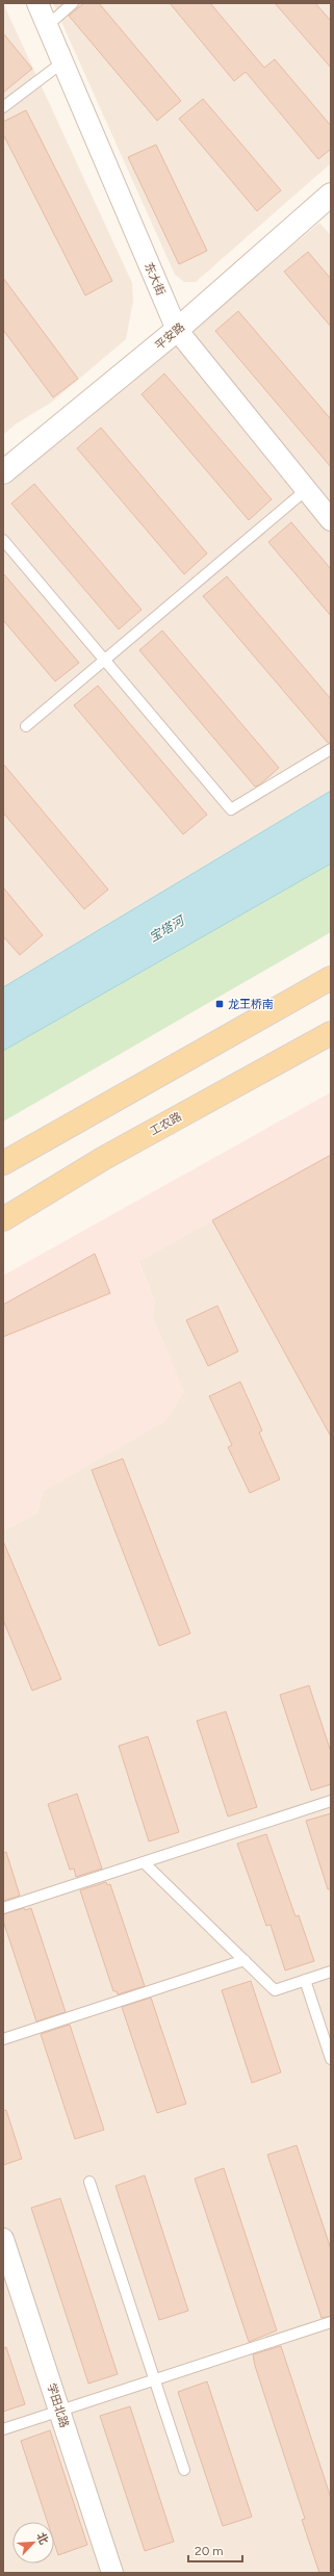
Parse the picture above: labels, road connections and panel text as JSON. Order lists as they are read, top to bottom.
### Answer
{
  "streets": {
    "main road": ["工农路"],
    "street": ["东大街", "平安路", "学田北路"]
  },
  "crossings": [
    ["东大街", "平安路"]
  ],
  "water": ["宝塔河"],
  "places": {
    "transit": ["龙王桥南"]
  },
  "scale_bar": "20 m",
  "north": "top right"
}
